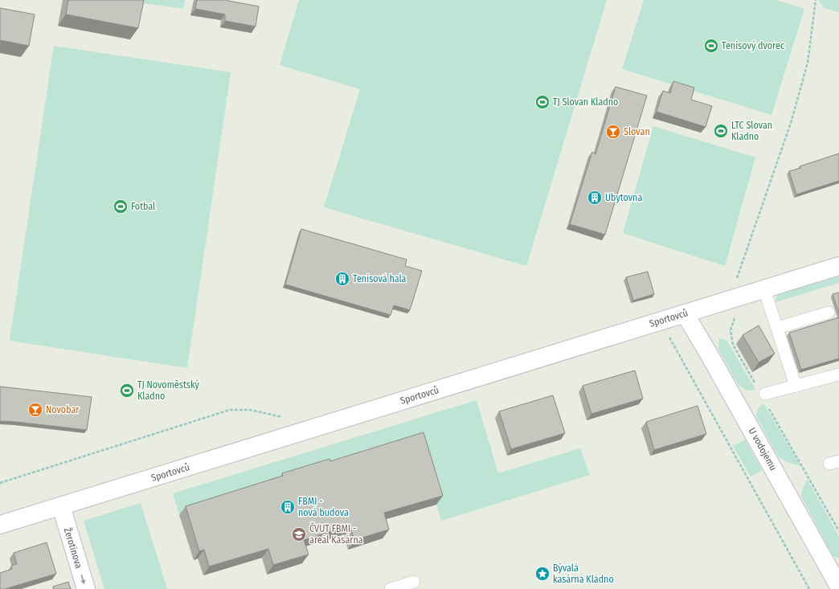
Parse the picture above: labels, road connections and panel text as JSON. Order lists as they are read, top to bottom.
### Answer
{
  "streets": {
    "street": ["Sportovců", "U vodojemu", "Žerotínova"]
  },
  "crossings": [
    ["Sportovců", "U vodojemu"],
    ["Sportovců", "Žerotínova"]
  ],
  "one_way": ["Žerotínova"],
  "places": {
    "sports": [
      "Tenisový dvorec",
      "TJ Slovan Kladno",
      "LTC Slovan Kladno",
      "Fotbal",
      "TJ Novoměstský Kladno"
    ],
    "bar": ["Slovan", "Novobar"],
    "building": ["Ubytovna", "Tenisová hala", "FBMI - nová budova"],
    "school or university": ["ČVUT FBMI - areál Kasárna"],
    "place": ["Bývalá kasárna Kladno"]
  }
}
